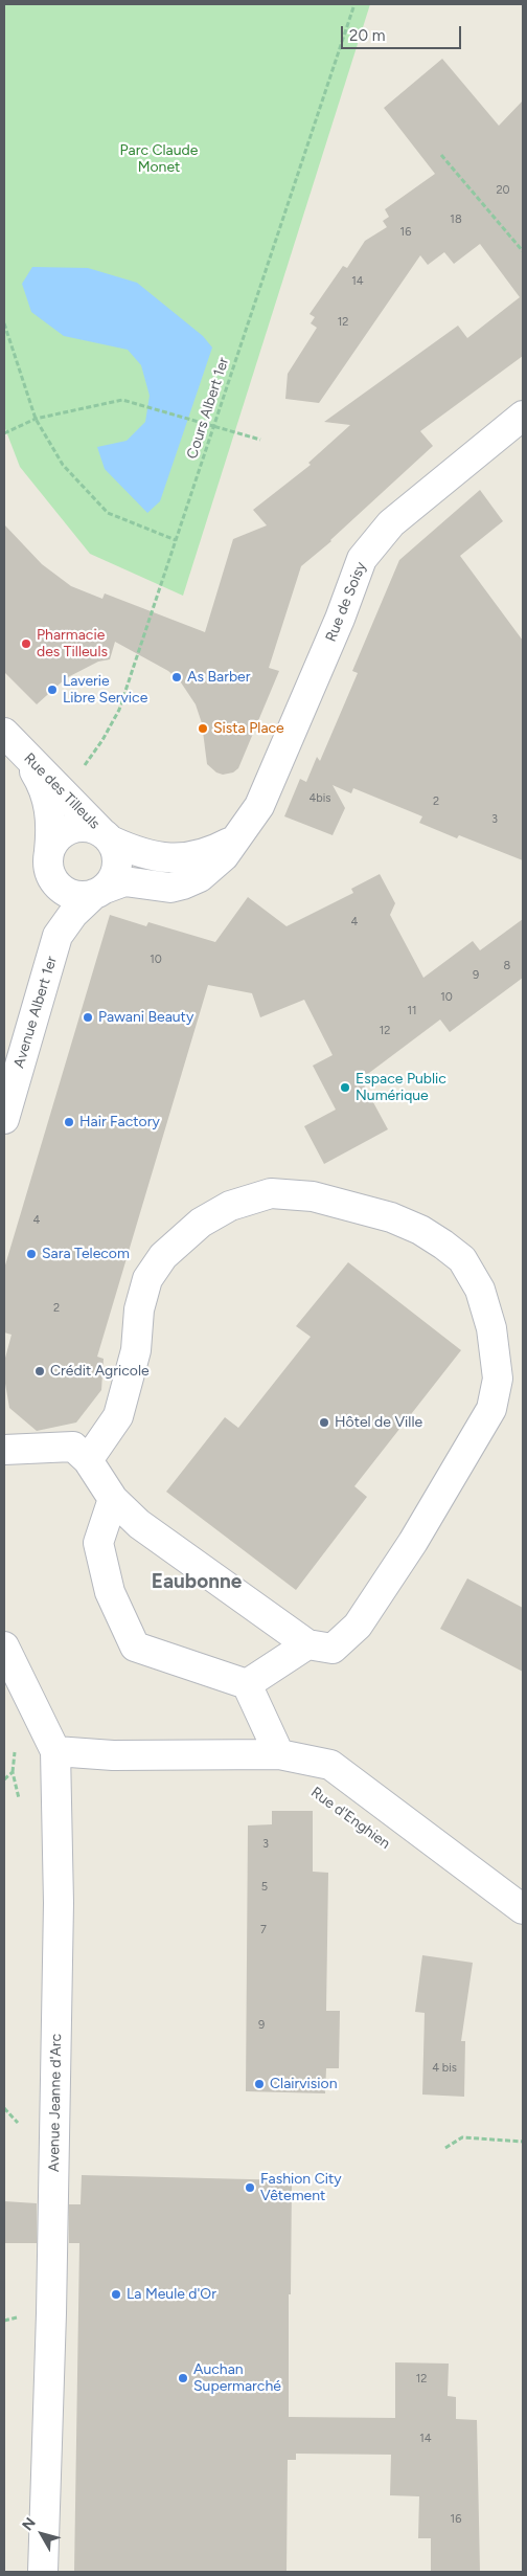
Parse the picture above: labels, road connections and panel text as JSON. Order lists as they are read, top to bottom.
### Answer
{
  "streets": {
    "street": [
      "Rue de Soisy",
      "Rue des Tilleuls",
      "Avenue Albert 1er",
      "Rue d'Enghien",
      "Avenue Jeanne d'Arc"
    ],
    "path": ["Cours Albert 1er"]
  },
  "crossings": [
    ["Cours Albert 1er", "Rue des Tilleuls"],
    ["Rue de Soisy", "Rue des Tilleuls"],
    ["Rue de Soisy", "Avenue Albert 1er"],
    ["Rue des Tilleuls", "Avenue Albert 1er"],
    ["Rue d'Enghien", "Avenue Jeanne d'Arc"]
  ],
  "districts": ["Eaubonne"],
  "parks": ["Parc Claude Monet"],
  "places": [
    "Pharmacie des Tilleuls",
    "As Barber",
    "Laverie Libre Service",
    "Sista Place",
    "Pawani Beauty",
    "Espace Public Numérique",
    "Hair Factory",
    "Sara Telecom",
    "Crédit Agricole",
    "Hôtel de Ville",
    "Clairvision",
    "Fashion City Vêtement",
    "La Meule d'Or",
    "Auchan Supermarché"
  ],
  "house_numbers": [
    "20",
    "18",
    "16",
    "14",
    "12",
    "4bis",
    "2",
    "3",
    "4",
    "10",
    "8",
    "9",
    "10",
    "11",
    "12",
    "4",
    "2",
    "3",
    "5",
    "7",
    "9",
    "4 bis",
    "12",
    "14",
    "16"
  ],
  "scale_bar": "20 m",
  "north": "top left"
}
